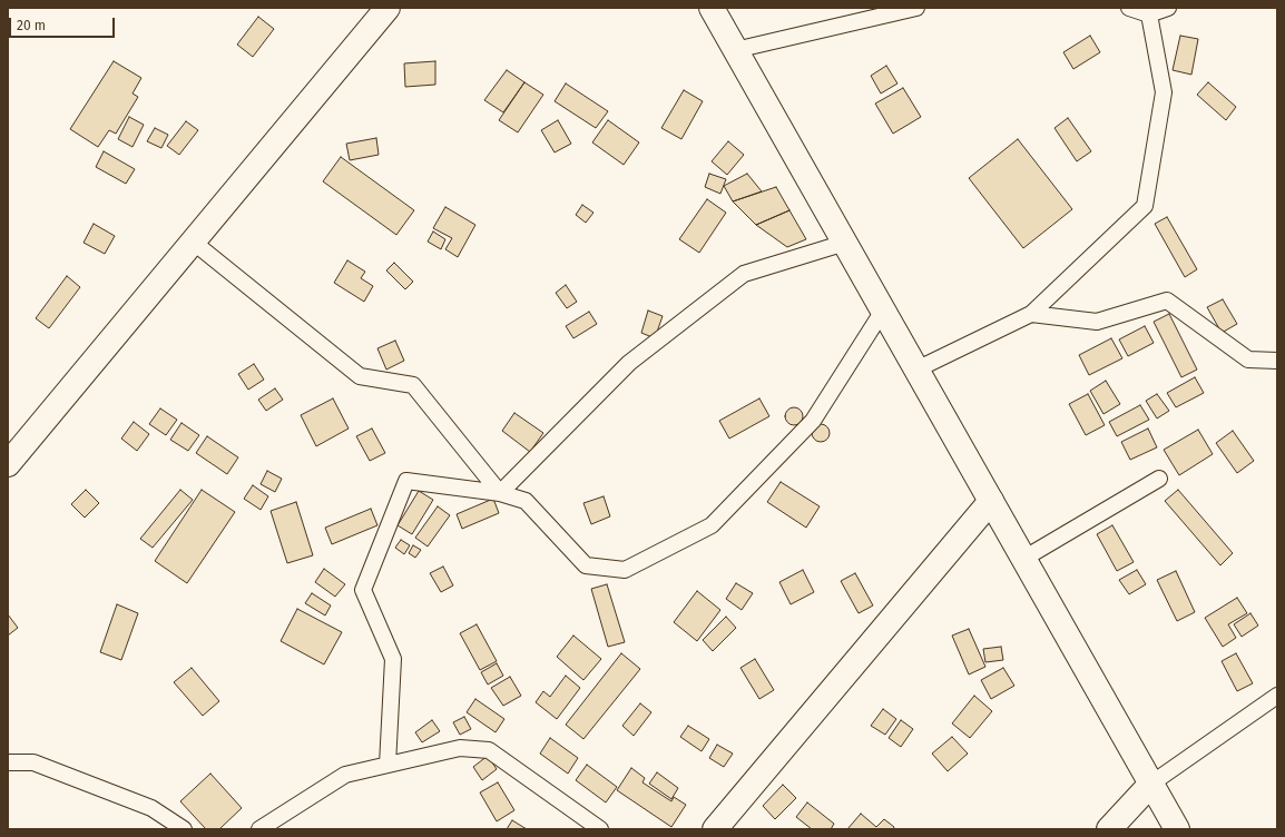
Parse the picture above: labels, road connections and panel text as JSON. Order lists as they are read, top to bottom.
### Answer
{
  "scale_bar": "20 m"
}
